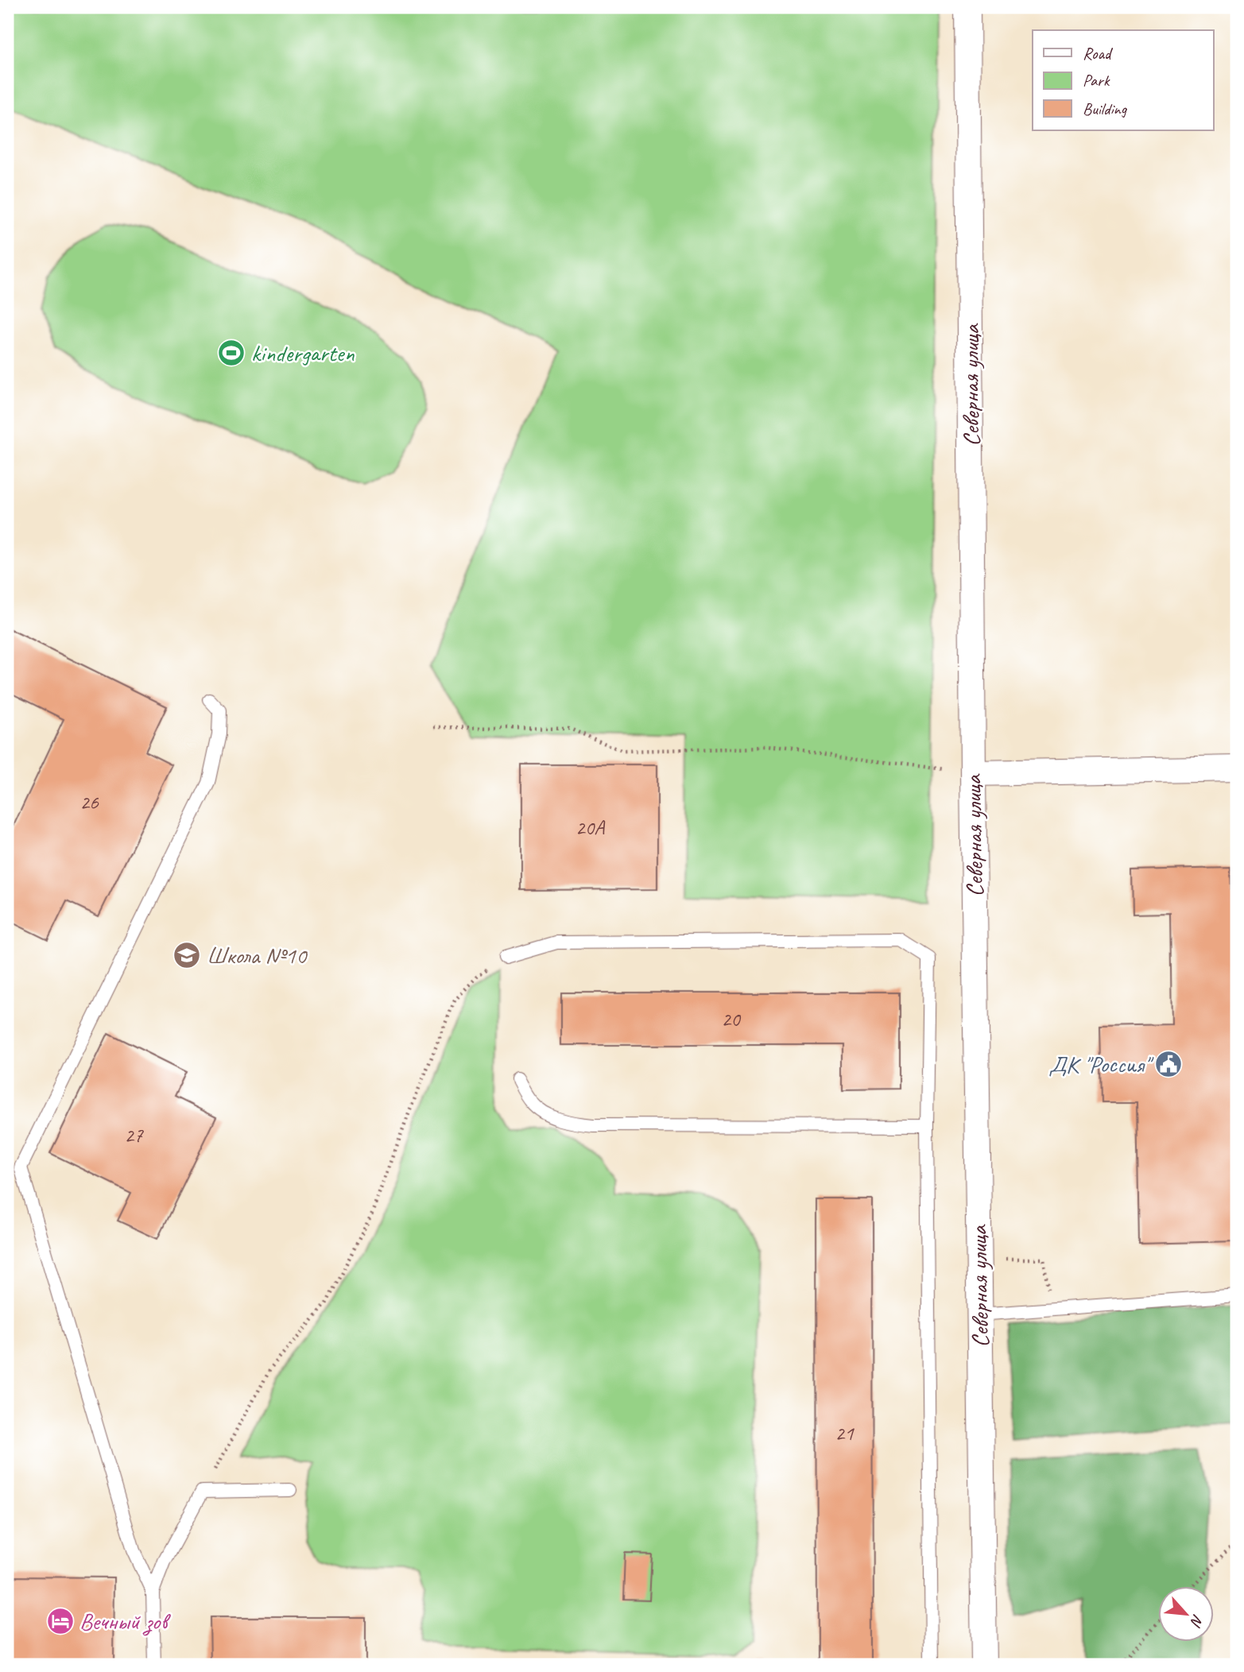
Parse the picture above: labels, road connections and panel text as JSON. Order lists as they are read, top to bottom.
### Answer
{
  "streets": {
    "street": ["Северная улица"]
  },
  "places": {
    "sports": ["kindergarten"],
    "school or university": ["Школа №10"],
    "public building": ["ДК \"Россия\""],
    "hotel": ["Вечный зов"]
  },
  "house_numbers": [
    "26",
    "20А",
    "20",
    "27",
    "21"
  ],
  "legend": ["Road", "Park", "Building"],
  "north": "bottom right"
}
